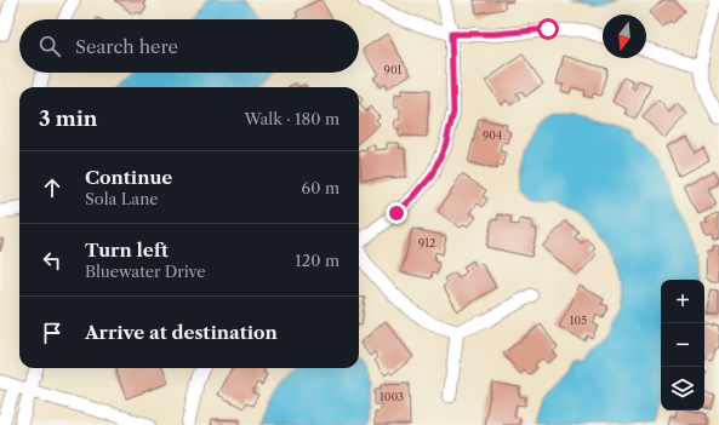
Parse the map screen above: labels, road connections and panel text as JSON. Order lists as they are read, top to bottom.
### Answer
{
  "house_numbers": [
    "901",
    "904",
    "912",
    "105",
    "1003"
  ],
  "north": "bottom",
  "page": {
    "search": "Search here",
    "heading": ["3 min", "Walk · 180 m"],
    "list": [
      ["Continue", "Sola Lane", "60 m"],
      ["Turn left", "Bluewater Drive", "120 m"],
      "Arrive at destination"
    ],
    "map_buttons": ["+", "−"]
  }
}
